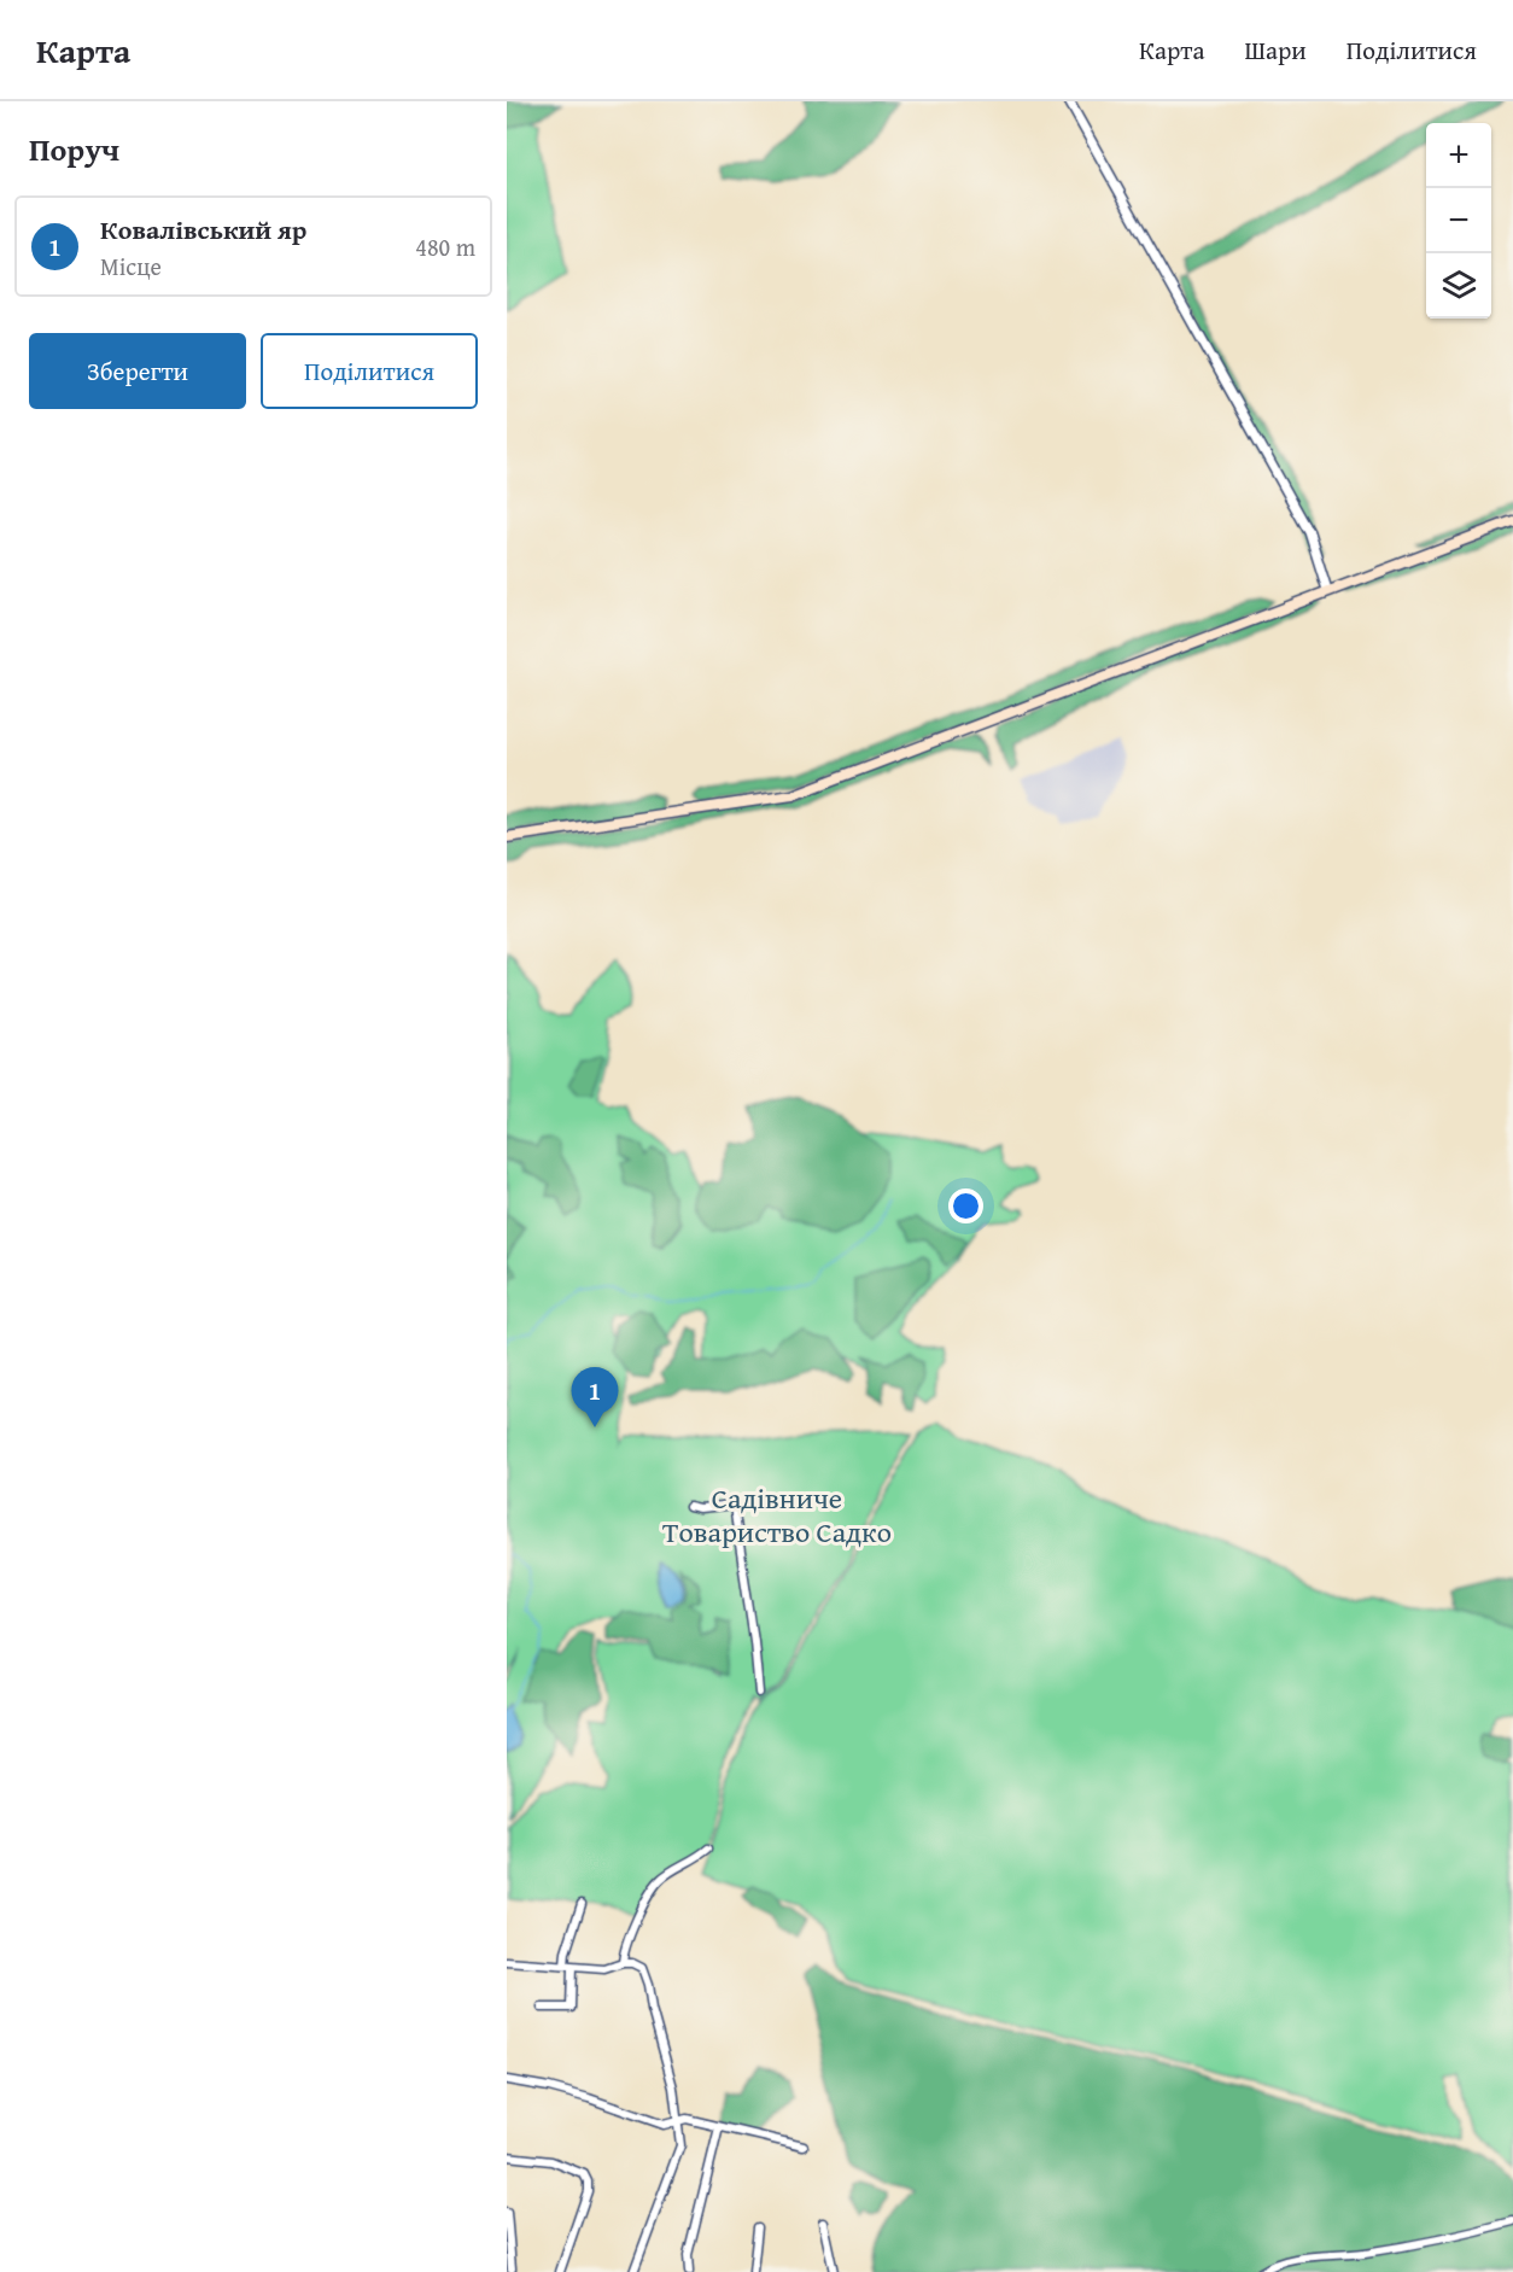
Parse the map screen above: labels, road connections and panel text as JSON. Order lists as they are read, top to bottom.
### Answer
{
  "parks": ["Садівниче Товариство Садко"],
  "page": {
    "header": "Карта",
    "nav": ["Карта", "Шари", "Поділитися"],
    "heading": "Поруч",
    "map_buttons": ["+", "−"],
    "list": [
      {
        "mark": "1",
        "name": "Ковалівський яр",
        "note": "Місце",
        "value": "480 m"
      }
    ],
    "buttons": ["Зберегти", "Поділитися"],
    "pins": "1"
  }
}
